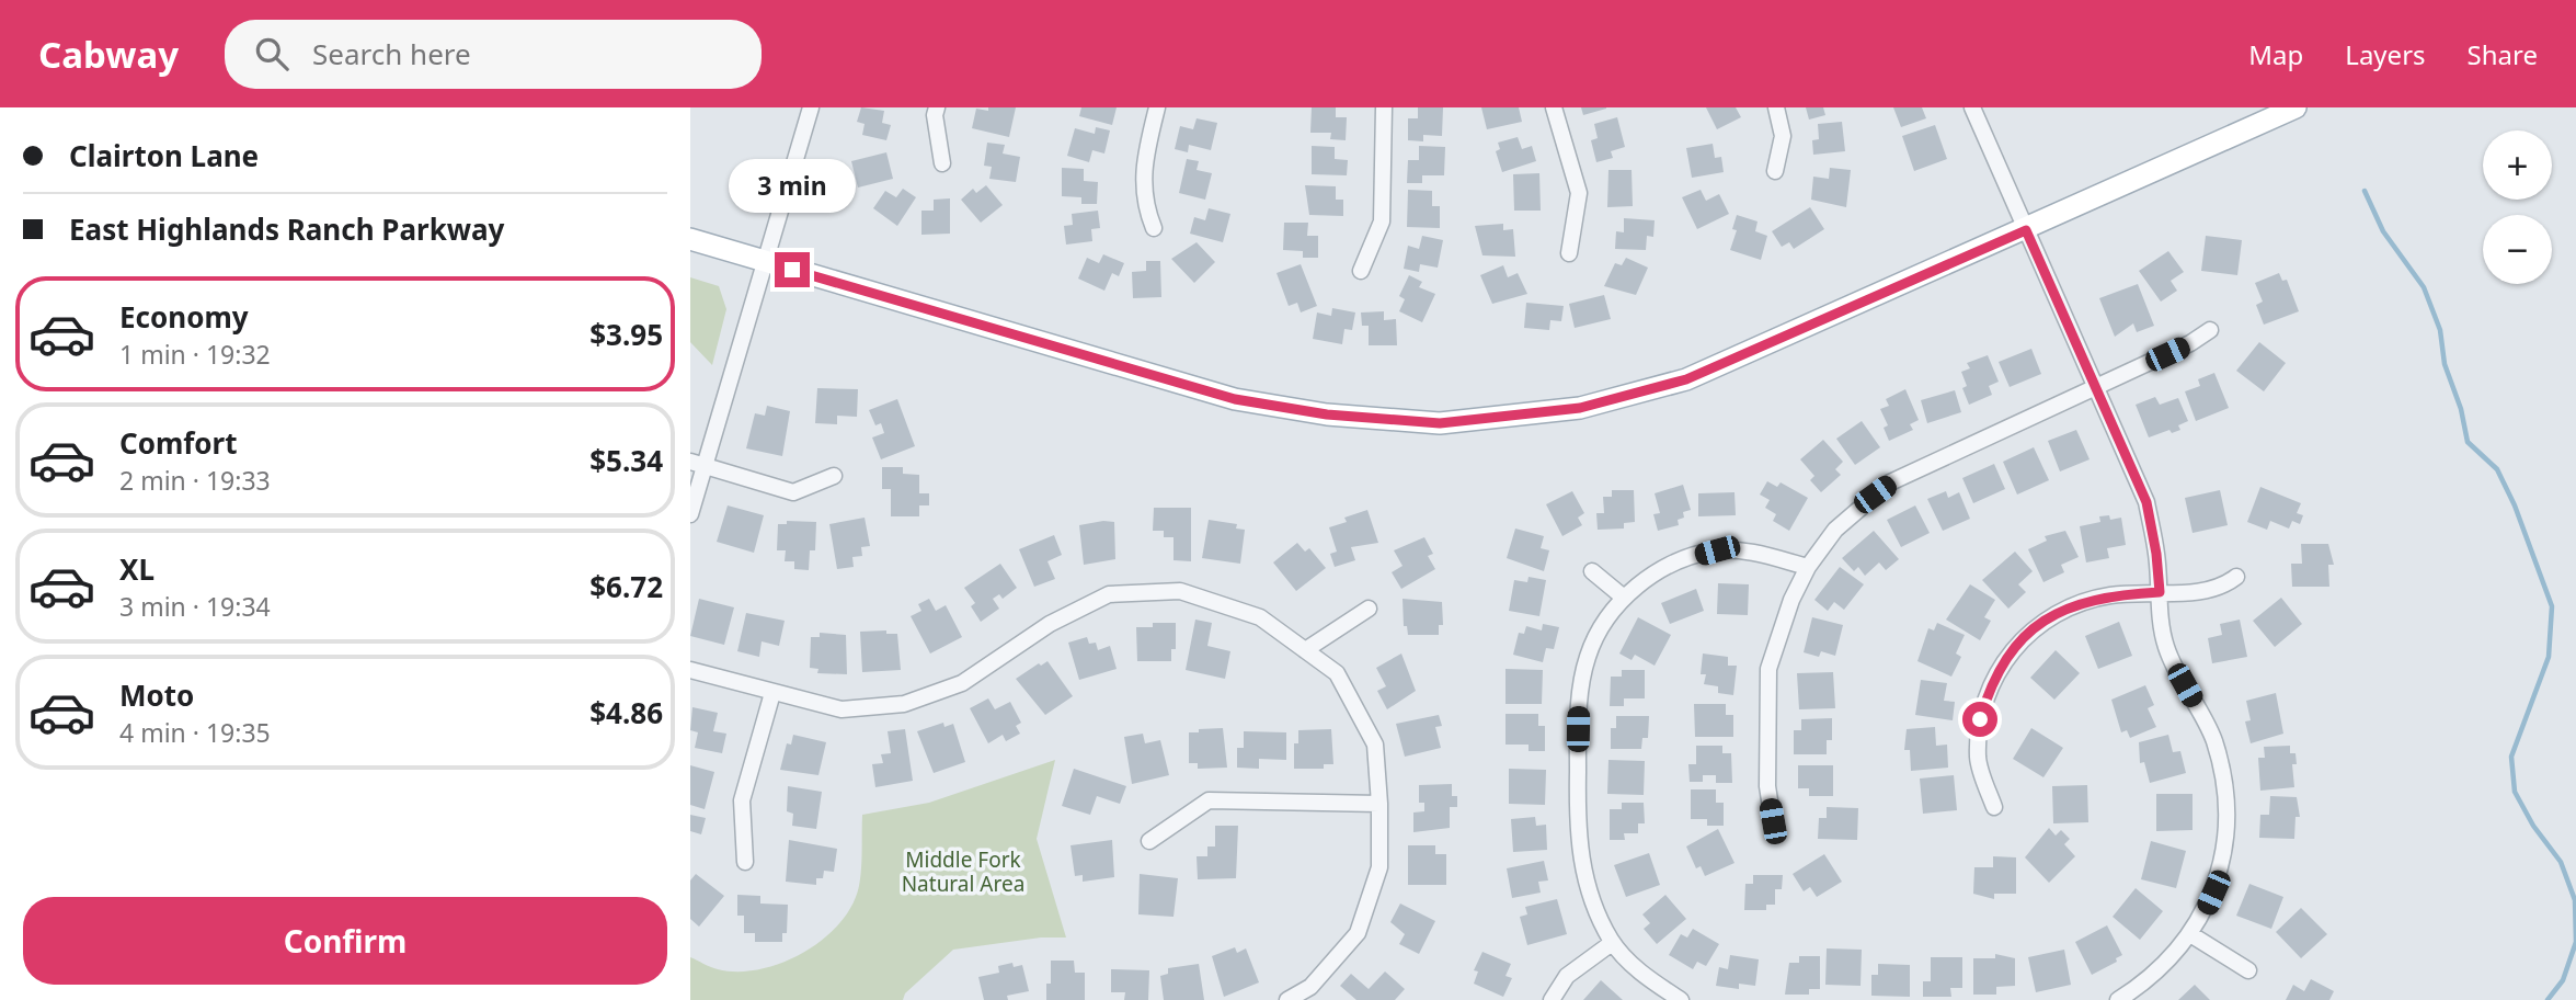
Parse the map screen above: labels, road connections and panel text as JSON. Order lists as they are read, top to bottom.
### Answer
{
  "parks": ["Middle Fork Natural Area"],
  "page": {
    "header": "Cabway",
    "search": "Search here",
    "nav": ["Map", "Layers", "Share"],
    "banner": ["Clairton Lane", "East Highlands Ranch Parkway"],
    "map_buttons": ["+", "−"],
    "bubble": "3 min",
    "list": [
      {
        "name": "Economy",
        "note": "1 min · 19:32",
        "value": "$3.95"
      },
      {
        "name": "Comfort",
        "note": "2 min · 19:33",
        "value": "$5.34"
      },
      {
        "name": "XL",
        "note": "3 min · 19:34",
        "value": "$6.72"
      },
      {
        "name": "Moto",
        "note": "4 min · 19:35",
        "value": "$4.86"
      }
    ],
    "buttons": "Confirm"
  }
}
